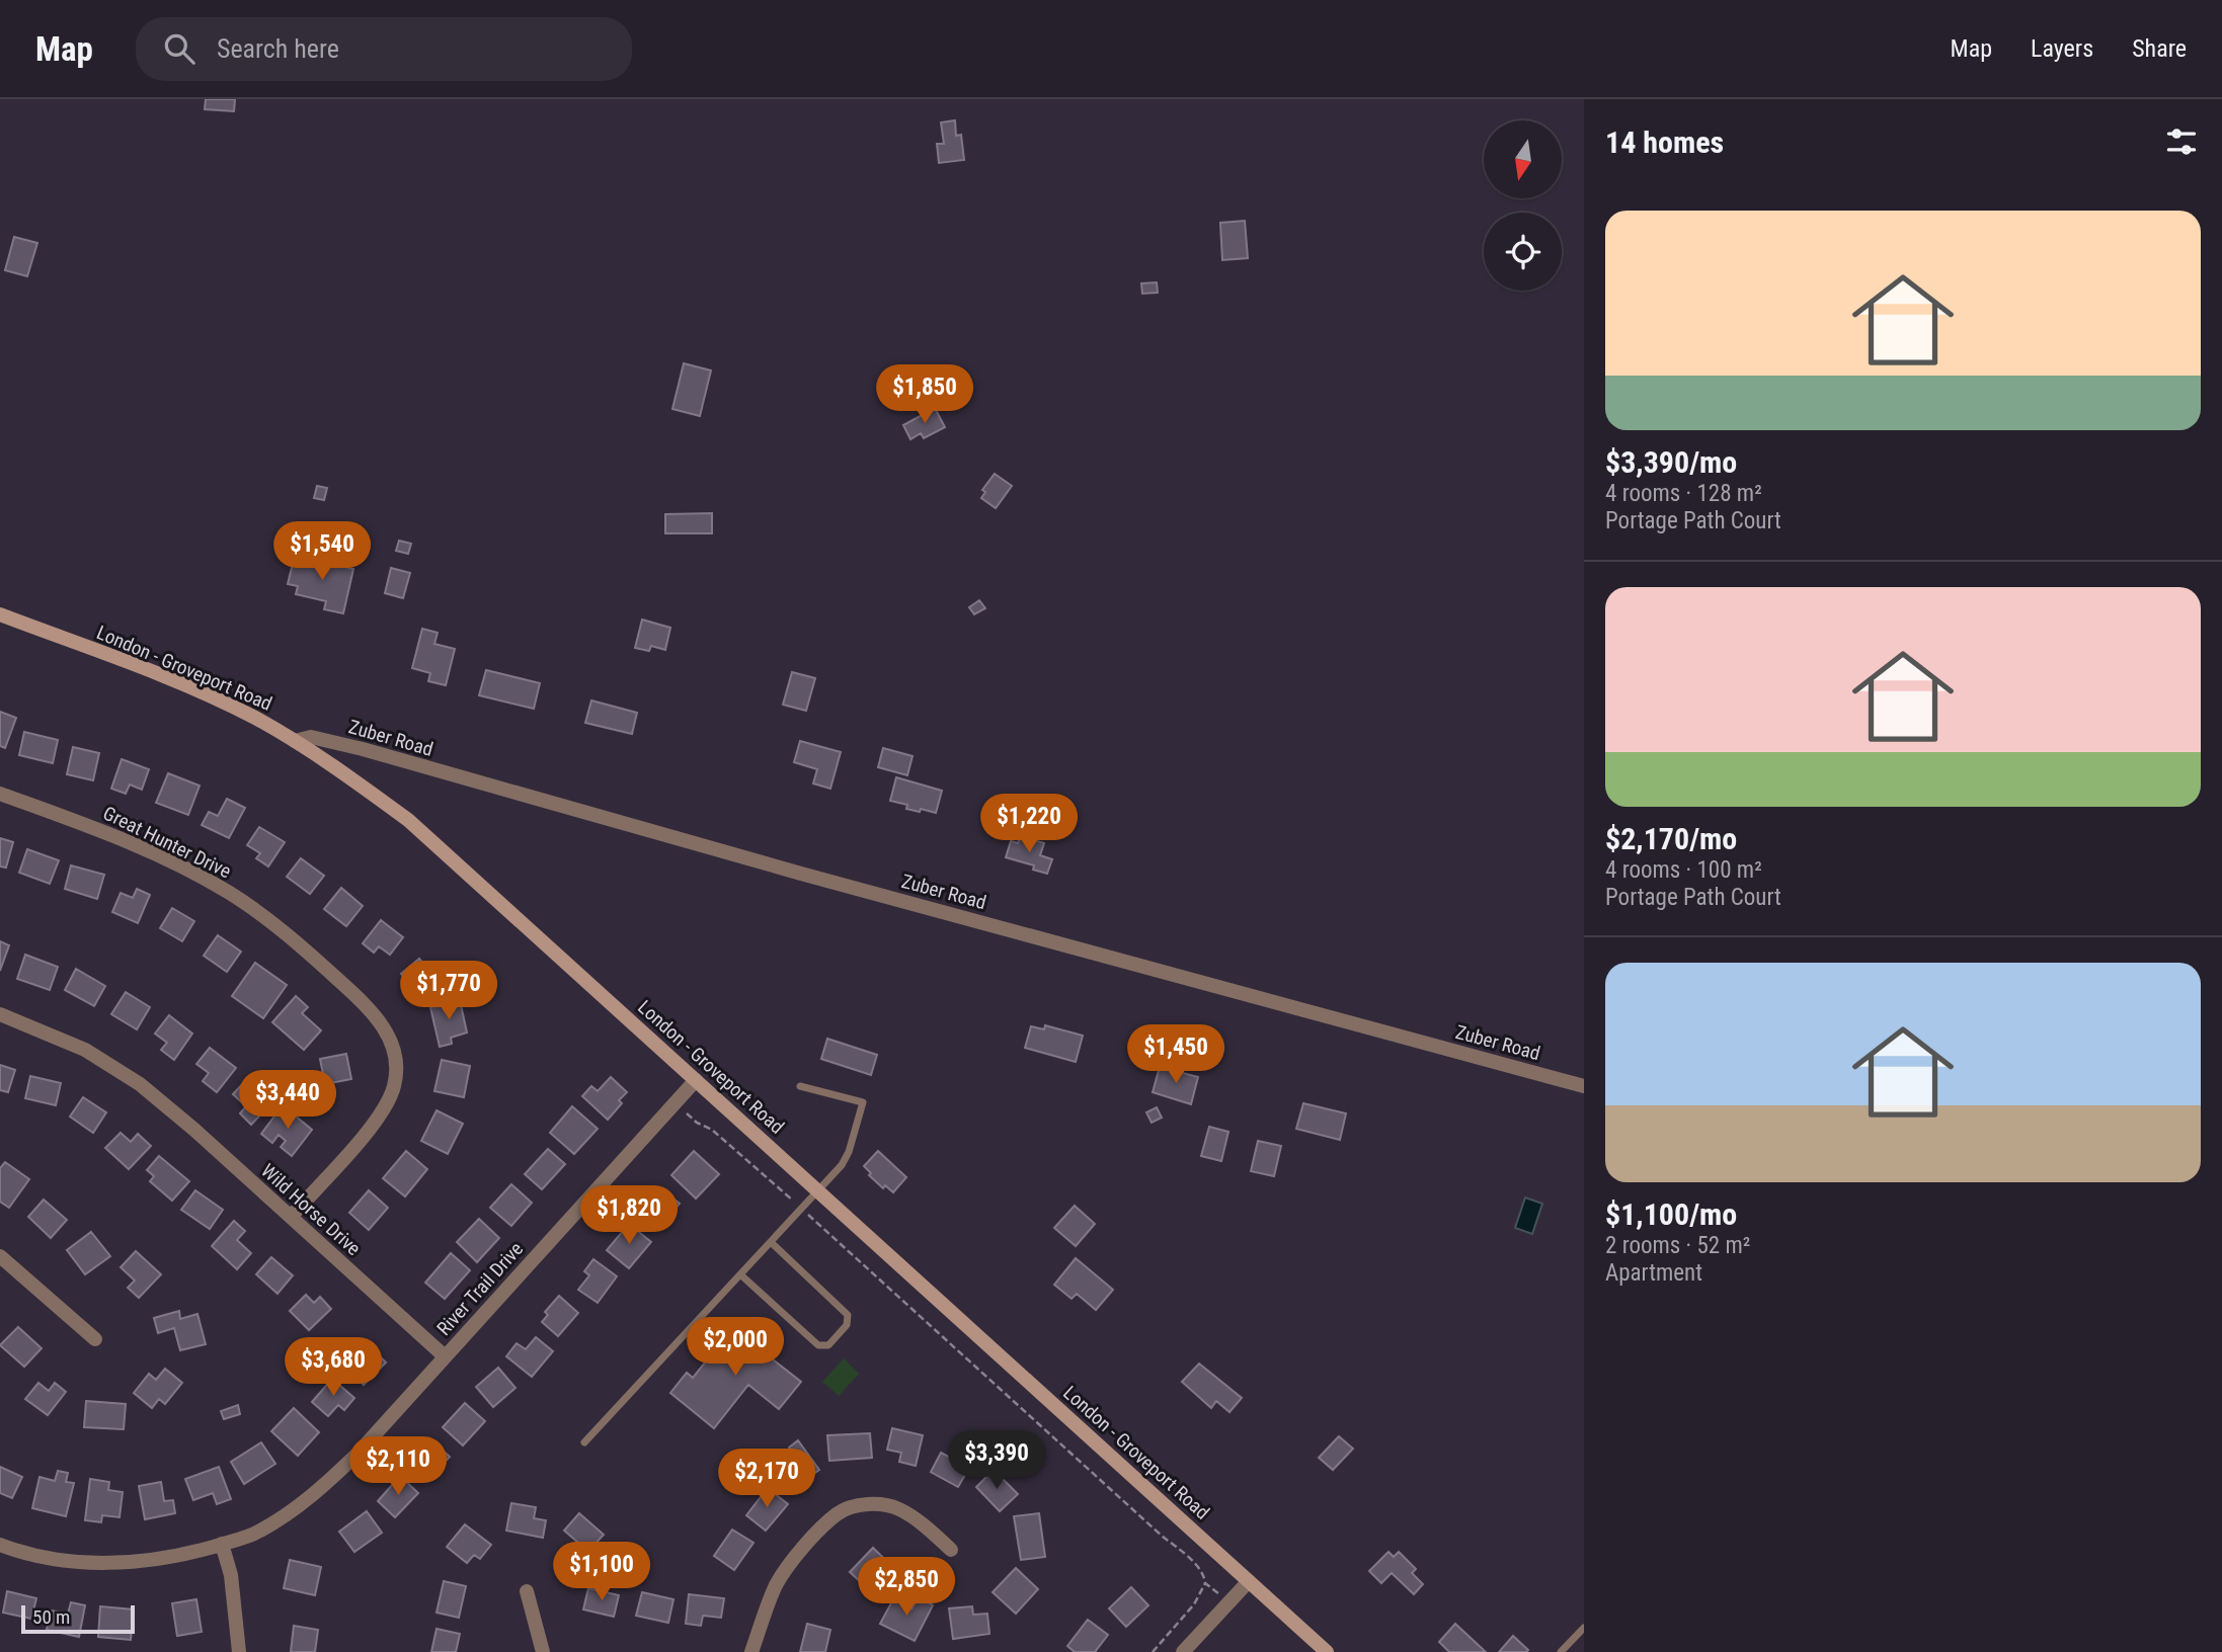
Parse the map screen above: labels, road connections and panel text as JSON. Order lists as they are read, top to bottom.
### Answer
{
  "streets": {
    "main road": ["London - Groveport Road"],
    "street": [
      "Zuber Road",
      "Great Hunter Drive",
      "Wild Horse Drive",
      "River Trail Drive"
    ]
  },
  "crossings": [
    ["London - Groveport Road", "Zuber Road"],
    ["London - Groveport Road", "River Trail Drive"],
    ["Great Hunter Drive", "Wild Horse Drive"],
    ["Wild Horse Drive", "River Trail Drive"]
  ],
  "scale_bar": "50 m",
  "north": "bottom",
  "page": {
    "header": "Map",
    "search": "Search here",
    "nav": ["Map", "Layers", "Share"],
    "heading": "14 homes",
    "list": [
      {
        "name": "$3,390/mo",
        "note": "4 rooms · 128 m² · Portage Path Court"
      },
      {
        "name": "$2,170/mo",
        "note": "4 rooms · 100 m² · Portage Path Court"
      },
      {
        "name": "$1,100/mo",
        "note": "2 rooms · 52 m² · Apartment"
      }
    ],
    "price": [
      "$1,850",
      "$1,540",
      "$1,220",
      "$1,770",
      "$1,450",
      "$3,440",
      "$1,820",
      "$2,000",
      "$3,680",
      "$3,390",
      "$2,110",
      "$2,170",
      "$1,100",
      "$2,850"
    ],
    "scale": "50 m"
  }
}
